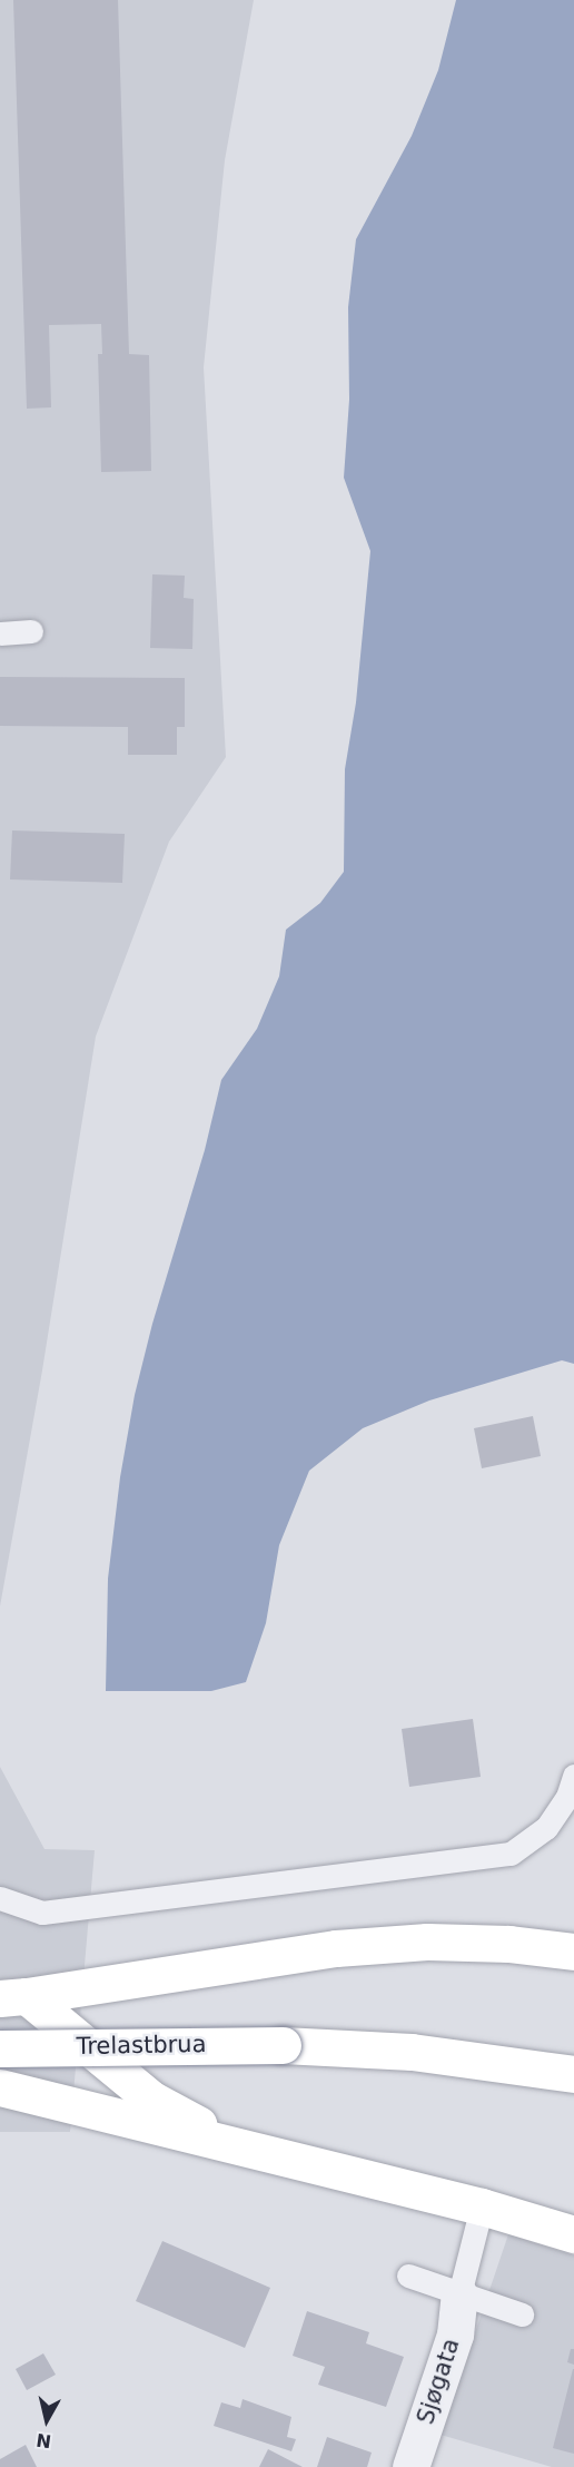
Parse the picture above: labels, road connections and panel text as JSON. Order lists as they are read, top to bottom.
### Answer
{
  "streets": {
    "main road": ["Trelastbrua"],
    "street": ["Sjøgata"]
  },
  "north": "bottom"
}
